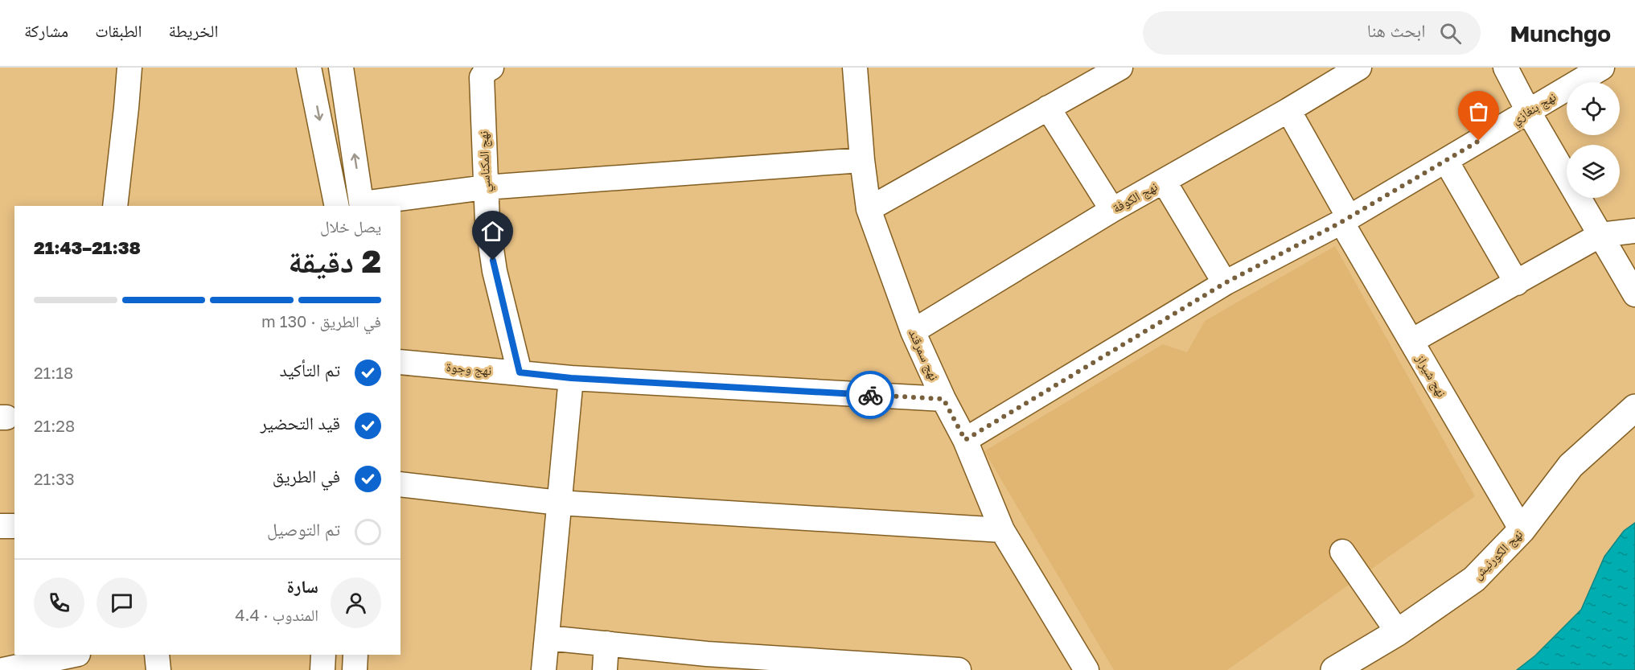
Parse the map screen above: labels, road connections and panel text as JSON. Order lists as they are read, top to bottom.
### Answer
{
  "streets": {
    "main road": ["نهج الكورنيش"],
    "street": [
      "نهج بنغازي",
      "نهج المكناسي",
      "نهج الكوفة",
      "نهج سمرقند",
      "نهج وجوة",
      "نهج شيراز"
    ]
  },
  "crossings": [
    ["نهج بنغازي", "نهج سمرقند"],
    ["نهج بنغازي", "نهج شيراز"],
    ["نهج المكناسي", "نهج وجوة"],
    ["نهج الكوفة", "نهج سمرقند"],
    ["نهج الكوفة", "نهج شيراز"],
    ["نهج سمرقند", "نهج وجوة"],
    ["نهج شيراز", "نهج الكورنيش"]
  ],
  "page": {
    "header": "Munchgo",
    "search": "ابحث هنا",
    "nav": ["الخريطة", "الطبقات", "مشاركة"],
    "heading": ["2 دقيقة", "يصل خلال", "21:38–21:43"],
    "panel": ["سارة", "المندوب · 4.4"],
    "bar": "في الطريق · 130 m",
    "list": [
      ["تم التأكيد", "21:18"],
      ["قيد التحضير", "21:28"],
      ["في الطريق", "21:33"],
      "تم التوصيل"
    ]
  }
}
